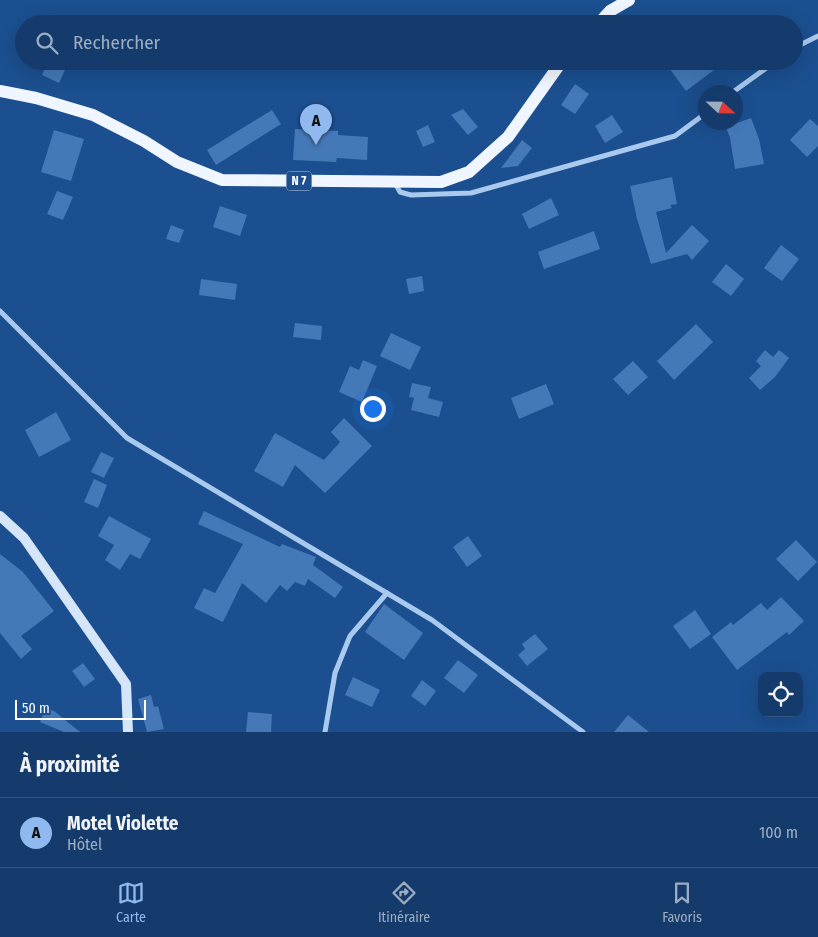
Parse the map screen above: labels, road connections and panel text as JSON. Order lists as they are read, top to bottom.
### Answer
{
  "streets": {
    "main road": ["N 7"]
  },
  "scale_bar": "50 m",
  "north": "right",
  "page": {
    "search": "Rechercher",
    "pins": "A",
    "scale": "50 m",
    "heading": "À proximité",
    "list": [
      {
        "mark": "A",
        "name": "Motel Violette",
        "note": "Hôtel",
        "value": "100 m"
      }
    ],
    "nav": ["Carte", "Itinéraire", "Favoris"]
  }
}
